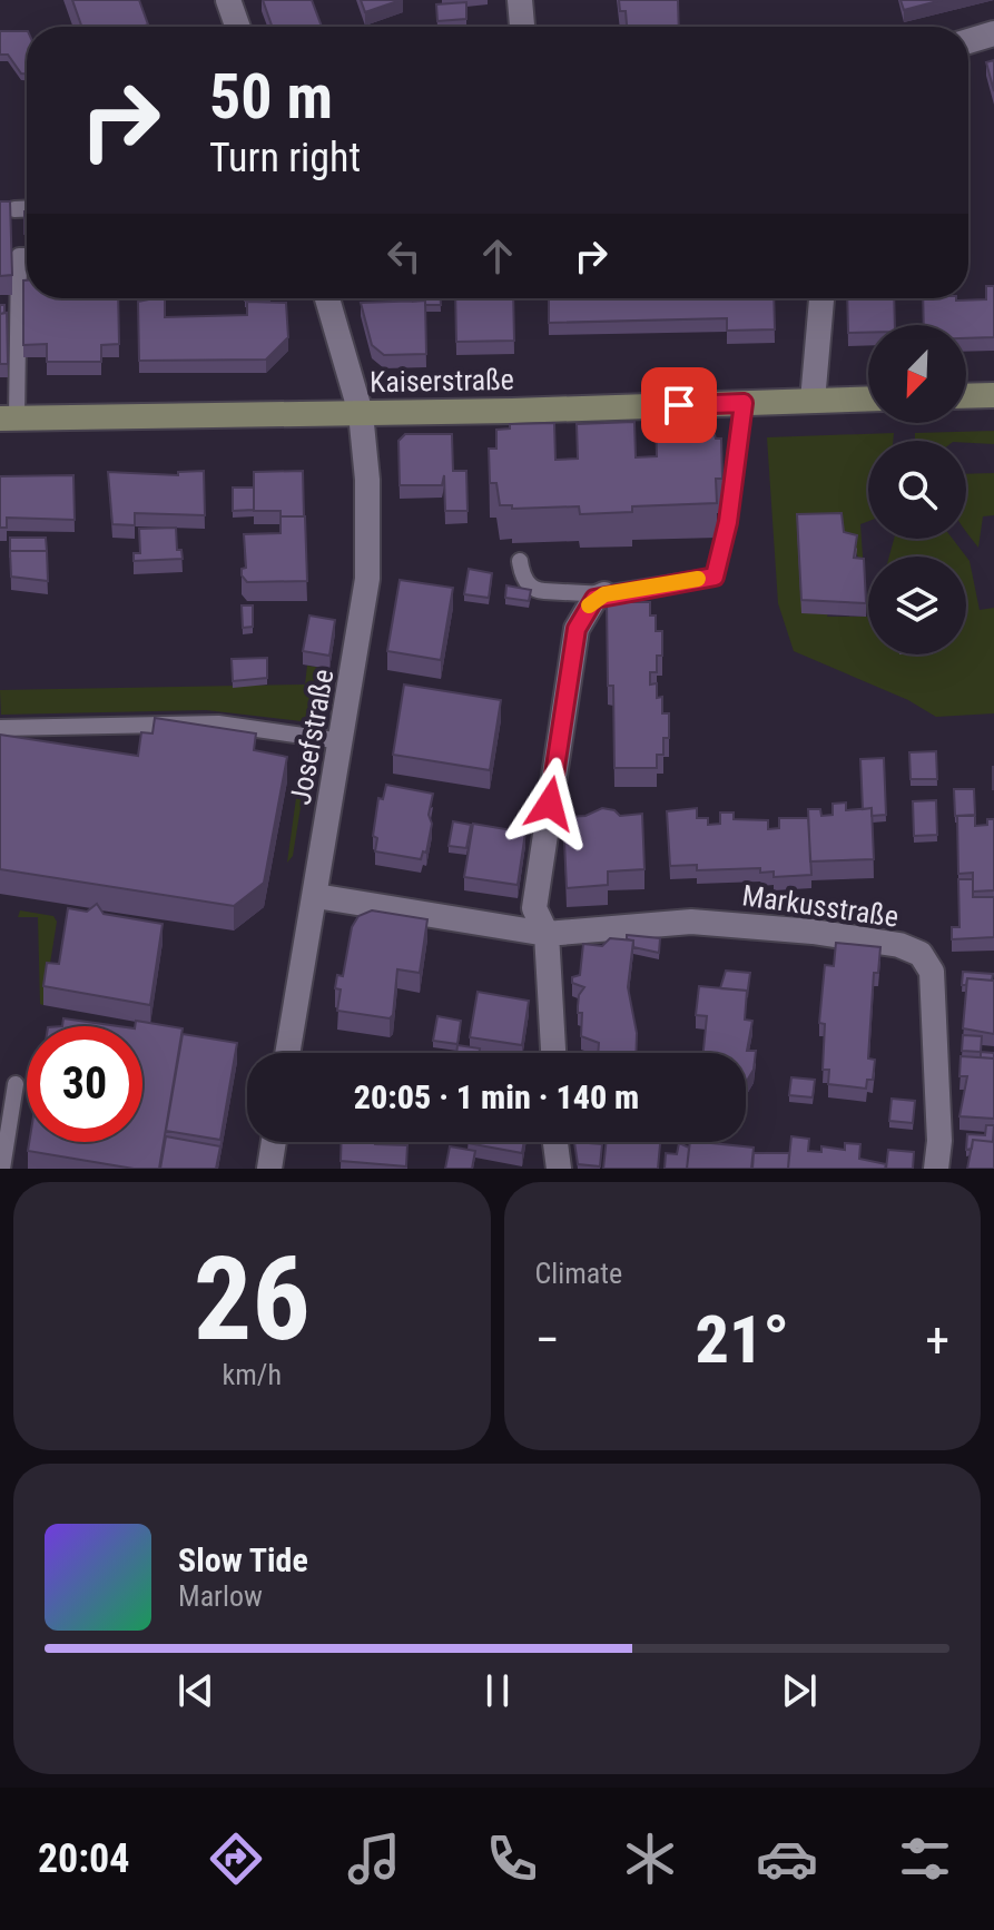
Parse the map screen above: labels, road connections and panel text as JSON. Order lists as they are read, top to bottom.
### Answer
{
  "streets": {
    "main road": ["Kaiserstraße"],
    "street": ["Josefstraße", "Markusstraße"]
  },
  "crossings": [
    ["Kaiserstraße", "Josefstraße"],
    ["Josefstraße", "Markusstraße"]
  ],
  "north": "bottom left",
  "page": {
    "turn": ["50 m", "Turn right"],
    "limit": "30",
    "trip": "20:05 · 1 min · 140 m",
    "tile": [
      ["26", "km/h"],
      "Climate"
    ],
    "heat": ["−", "21°", "+"],
    "song": ["Slow Tide", "Marlow"],
    "tabs": "20:04"
  }
}
